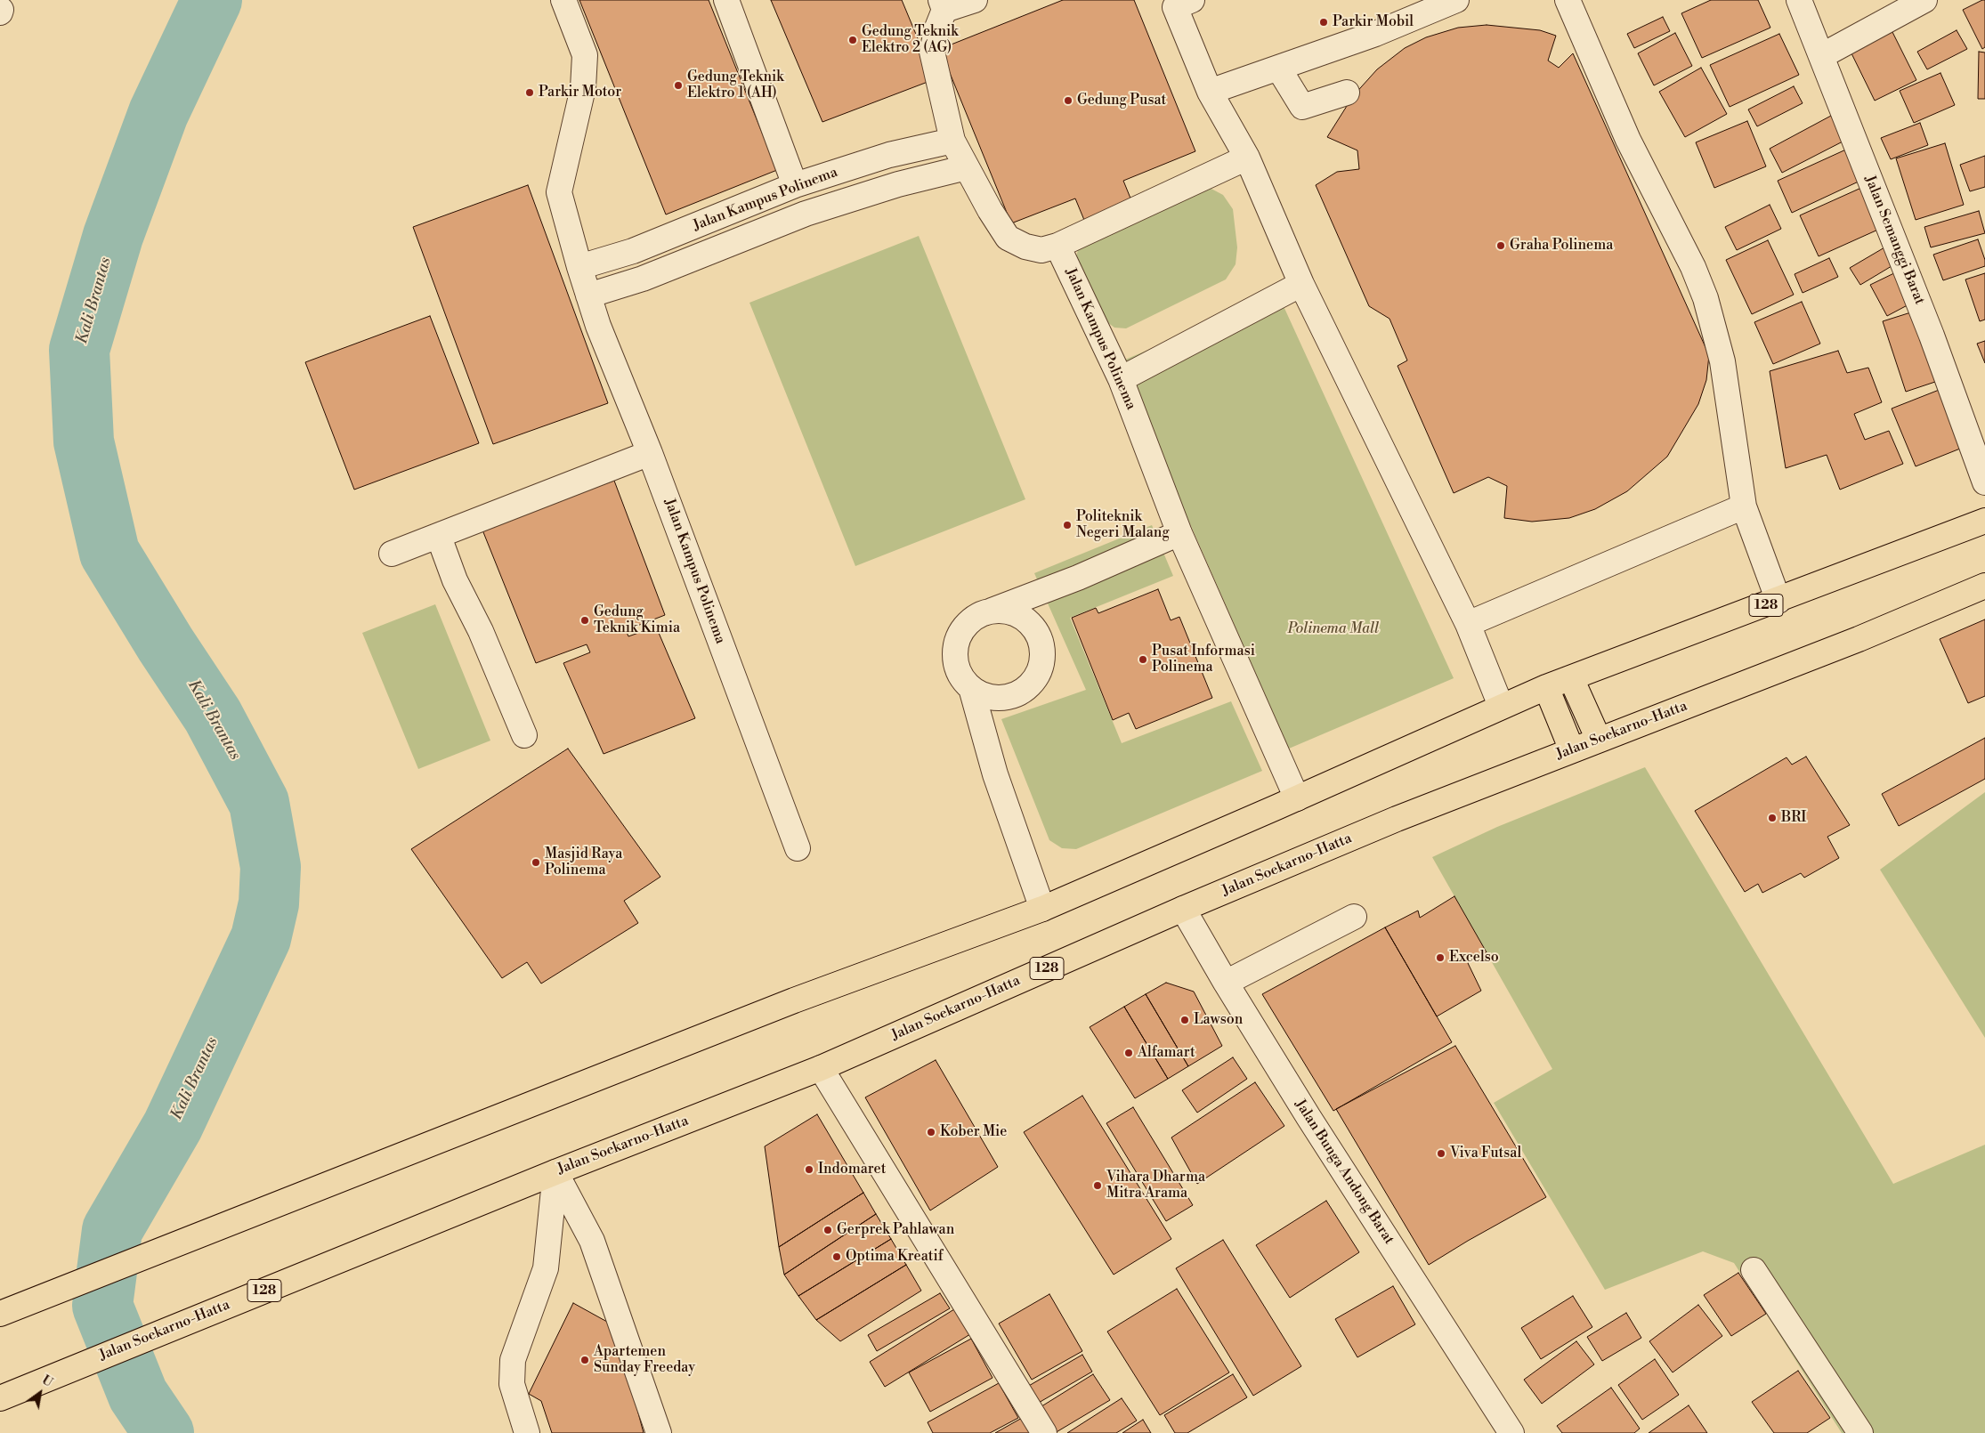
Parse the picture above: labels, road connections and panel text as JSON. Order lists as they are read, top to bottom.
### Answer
{
  "streets": {
    "main road": ["128", "Jalan Soekarno-Hatta"],
    "street": ["Jalan Kampus Polinema", "Jalan Semanggi Barat", "Jalan Bunga Andong Barat"]
  },
  "crossings": [
    ["Jalan Kampus Polinema", "128"],
    ["Jalan Soekarno-Hatta", "Jalan Bunga Andong Barat"]
  ],
  "water": ["Kali Brantas"],
  "parks": ["Polinema Mall"],
  "places": [
    "Parkir Mobil",
    "Gedung Teknik Elektro 2 (AG)",
    "Gedung Teknik Elektro 1 (AH)",
    "Parkir Motor",
    "Gedung Pusat",
    "Graha Polinema",
    "Politeknik Negeri Malang",
    "Gedung Teknik Kimia",
    "Pusat Informasi Polinema",
    "BRI",
    "Masjid Raya Polinema",
    "Excelso",
    "Lawson",
    "Alfamart",
    "Kober Mie",
    "Viva Futsal",
    "Indomaret",
    "Vihara Dharma Mitra Arama",
    "Gerprek Pahlawan",
    "Optima Kreatif",
    "Apartemen Sunday Freeday"
  ],
  "north": "top right"
}
